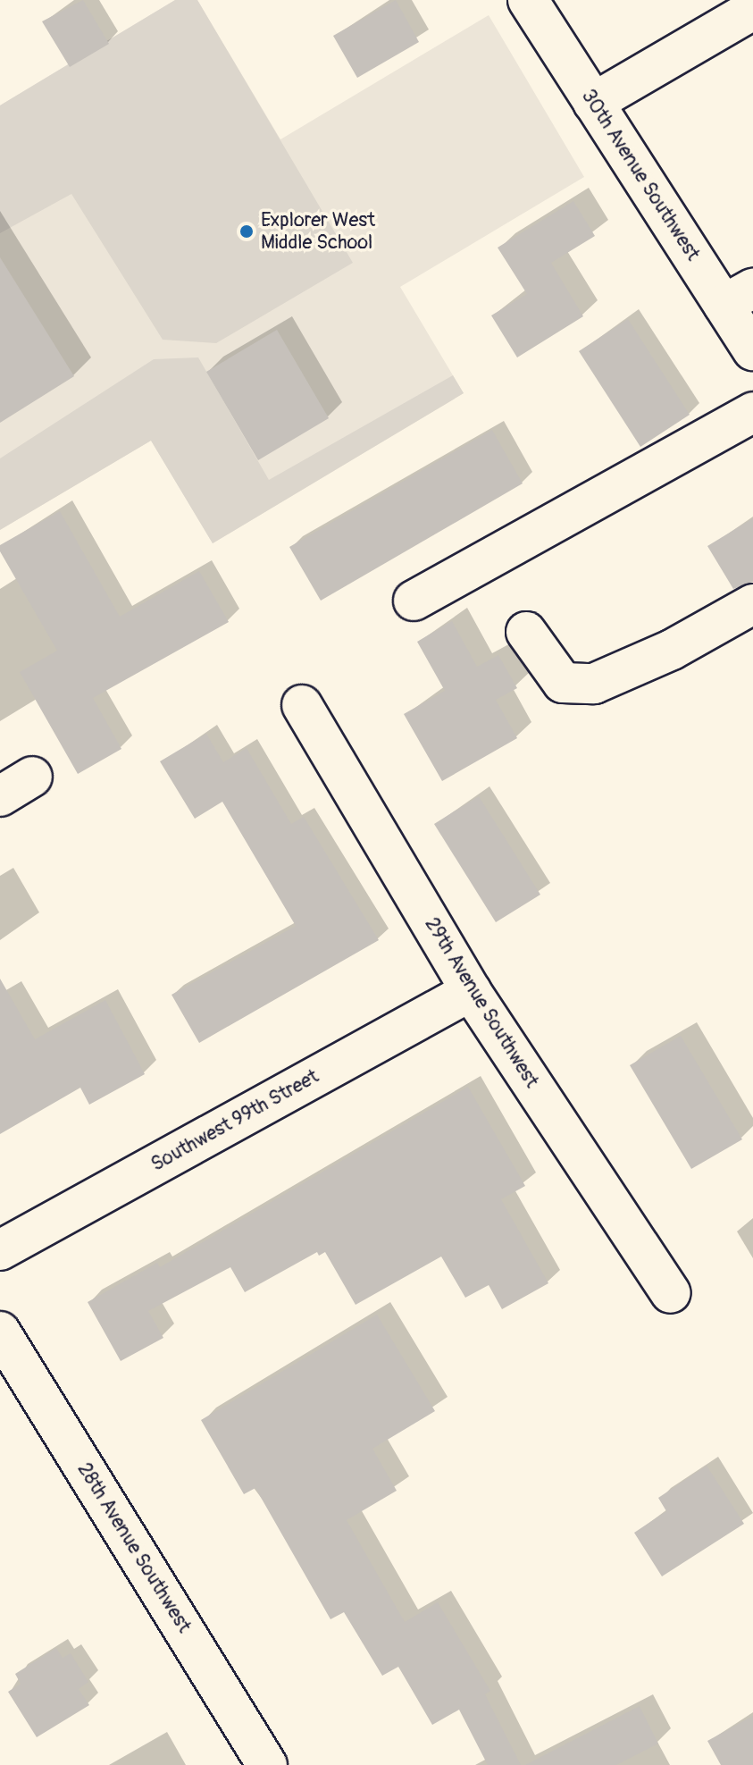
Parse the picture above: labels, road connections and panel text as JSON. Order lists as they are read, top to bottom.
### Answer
{
  "streets": {
    "street": [
      "30th Avenue Southwest",
      "29th Avenue Southwest",
      "Southwest 99th Street",
      "28th Avenue Southwest"
    ]
  },
  "crossings": [
    ["29th Avenue Southwest", "Southwest 99th Street"]
  ],
  "places": ["Explorer West Middle School"]
}
